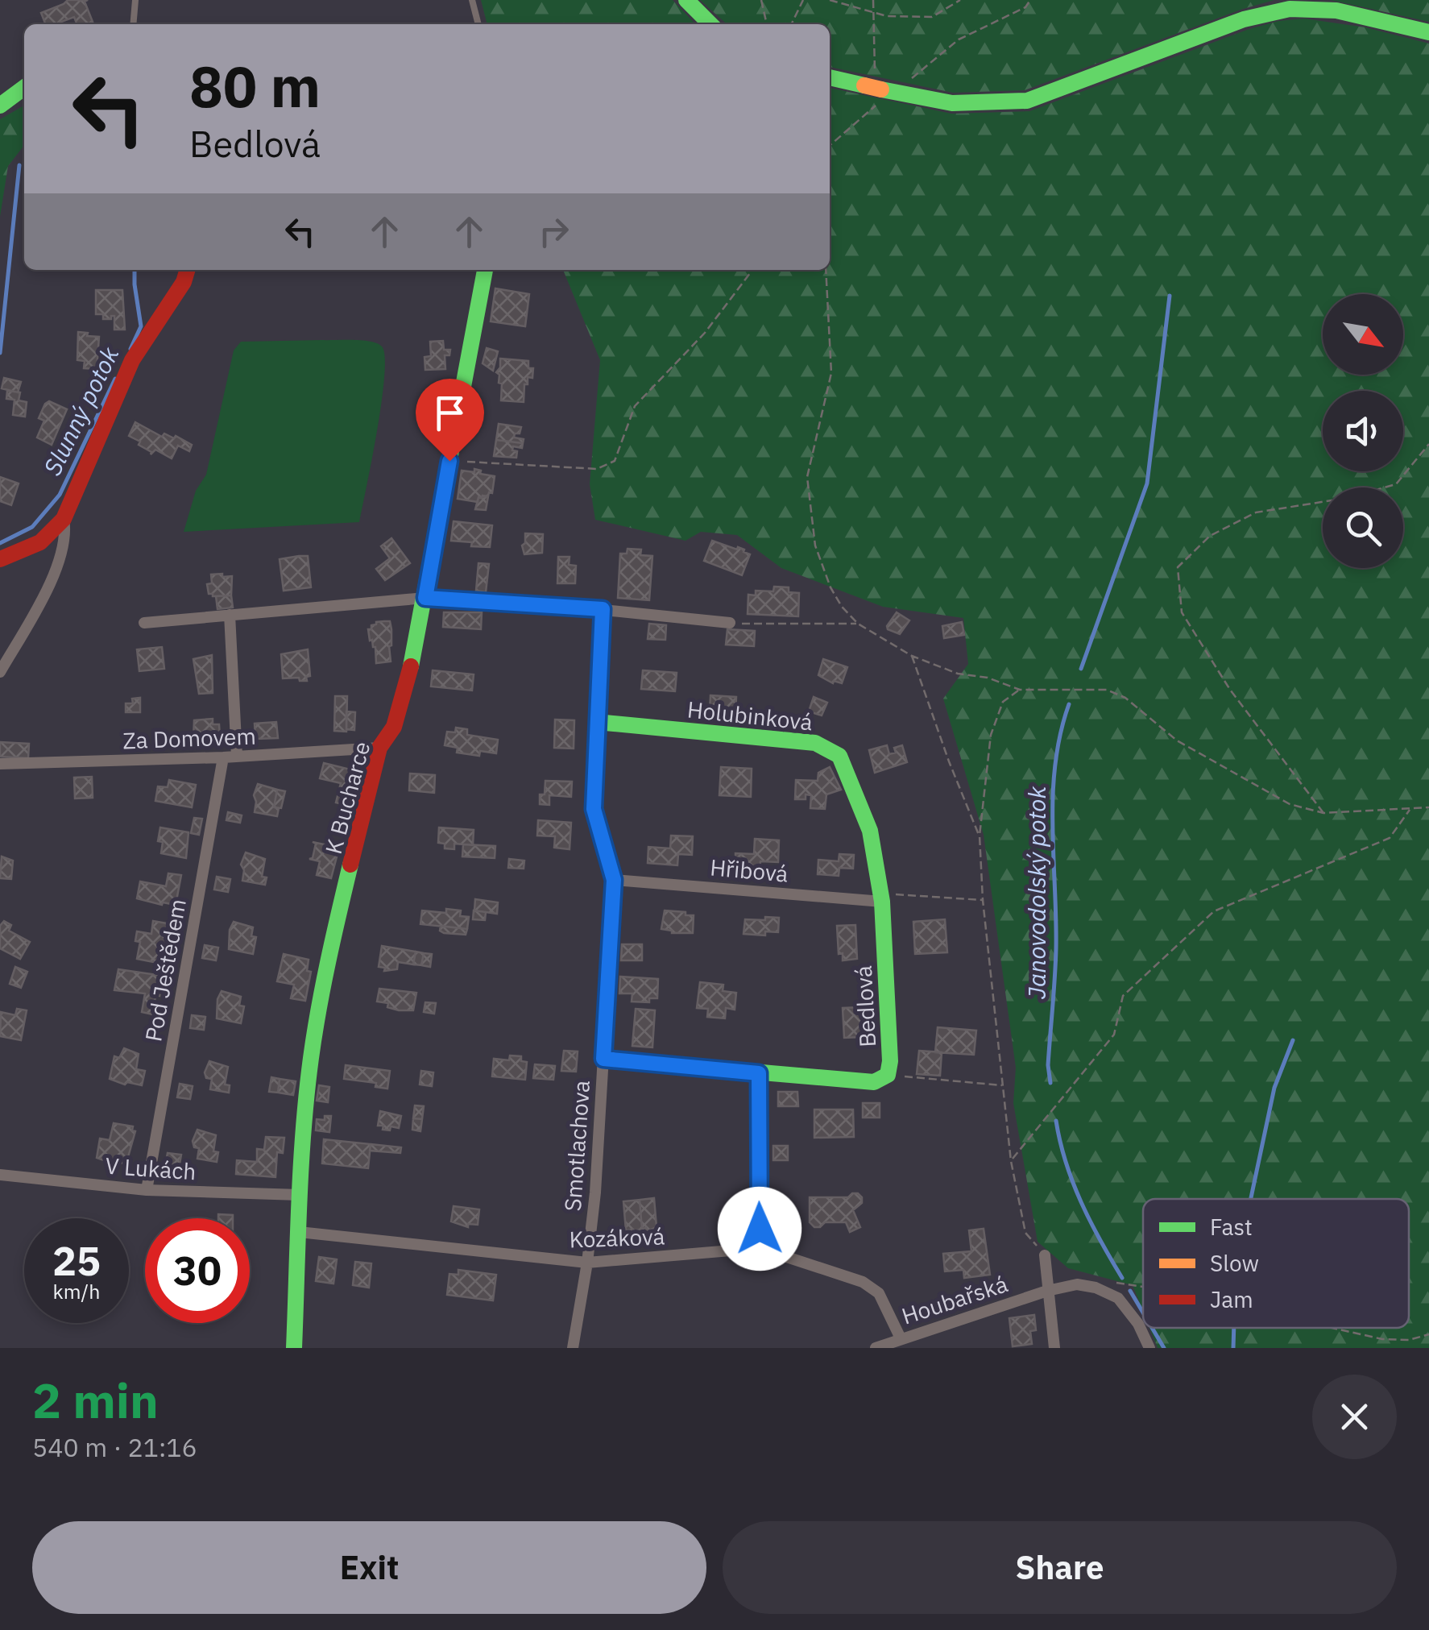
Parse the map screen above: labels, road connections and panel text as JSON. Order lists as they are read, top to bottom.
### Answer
{
  "streets": {
    "street": [
      "Holubinková",
      "Za Domovem",
      "K Bucharce",
      "Hřibová",
      "Pod Ještědem",
      "Bedlová",
      "Smotlachova",
      "V Lukách",
      "Kozáková",
      "Houbařská"
    ]
  },
  "crossings": [
    ["Holubinková", "Hřibová"],
    ["Holubinková", "Bedlová"],
    ["Holubinková", "Smotlachova"],
    ["Za Domovem", "K Bucharce"],
    ["Za Domovem", "Pod Ještědem"],
    ["K Bucharce", "V Lukách"],
    ["K Bucharce", "Kozáková"],
    ["Hřibová", "Bedlová"],
    ["Hřibová", "Smotlachova"],
    ["Pod Ještědem", "V Lukách"],
    ["Bedlová", "Smotlachova"],
    ["Smotlachova", "Kozáková"],
    ["Kozáková", "Houbařská"]
  ],
  "water": ["Slunný potok", "Janovodolský potok"],
  "legend": ["Fast", "Slow", "Jam"],
  "north": "bottom right",
  "page": {
    "turn": ["80 m", "Bedlová"],
    "speed": "25 km/h",
    "limit": "30",
    "heading": ["2 min", "540 m · 21:16"],
    "buttons": ["Exit", "Share"]
  }
}
